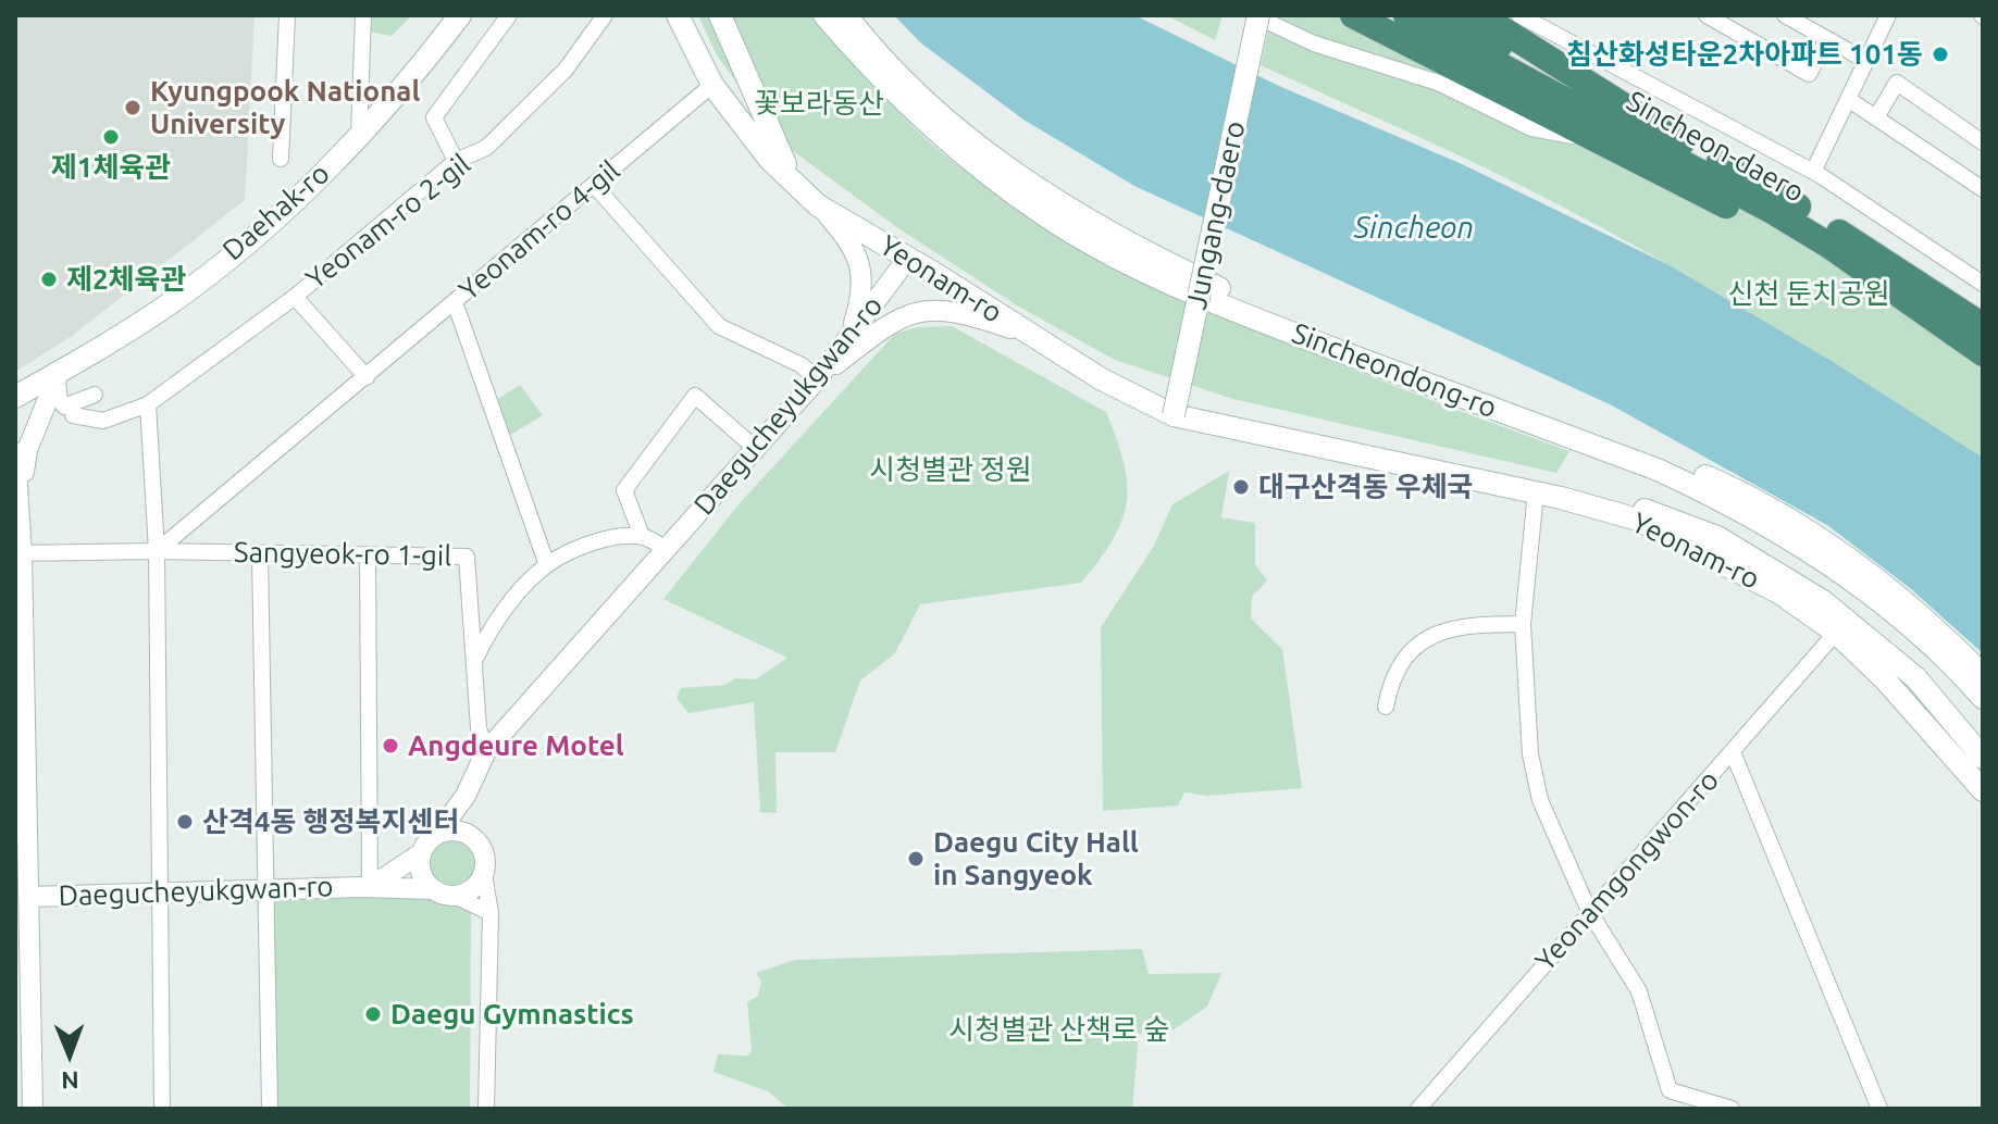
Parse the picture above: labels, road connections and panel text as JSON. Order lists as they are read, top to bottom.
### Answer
{
  "streets": {
    "highway": ["Sincheon-daero"],
    "main road": [
      "Daehak-ro",
      "Jungang-daero",
      "Yeonam-ro",
      "Sincheondong-ro"
    ],
    "street": [
      "Yeonam-ro 2-gil",
      "Yeonam-ro 4-gil",
      "Daegucheyukgwan-ro",
      "Sangyeok-ro 1-gil",
      "Yeonamgongwon-ro"
    ]
  },
  "crossings": [
    ["Jungang-daero", "Yeonam-ro"],
    ["Yeonam-ro 4-gil", "Yeonam-ro"],
    ["Yeonam-ro 4-gil", "Sangyeok-ro 1-gil"],
    ["Yeonam-ro", "Daegucheyukgwan-ro"],
    ["Yeonam-ro", "Yeonamgongwon-ro"],
    ["Daegucheyukgwan-ro", "Sangyeok-ro 1-gil"]
  ],
  "water": ["Sincheon"],
  "parks": [
    "꽃보라동산",
    "신천 둔치공원",
    "시청별관 정원",
    "시청별관 산책로 숲"
  ],
  "places": [
    "침산화성타운2차아파트 101동",
    "Kyungpook National University",
    "제1체육관",
    "제2체육관",
    "대구산격동 우체국",
    "Angdeure Motel",
    "산격4동 행정복지센터",
    "Daegu City Hall in Sangyeok",
    "Daegu Gymnastics"
  ],
  "north": "bottom"
}
